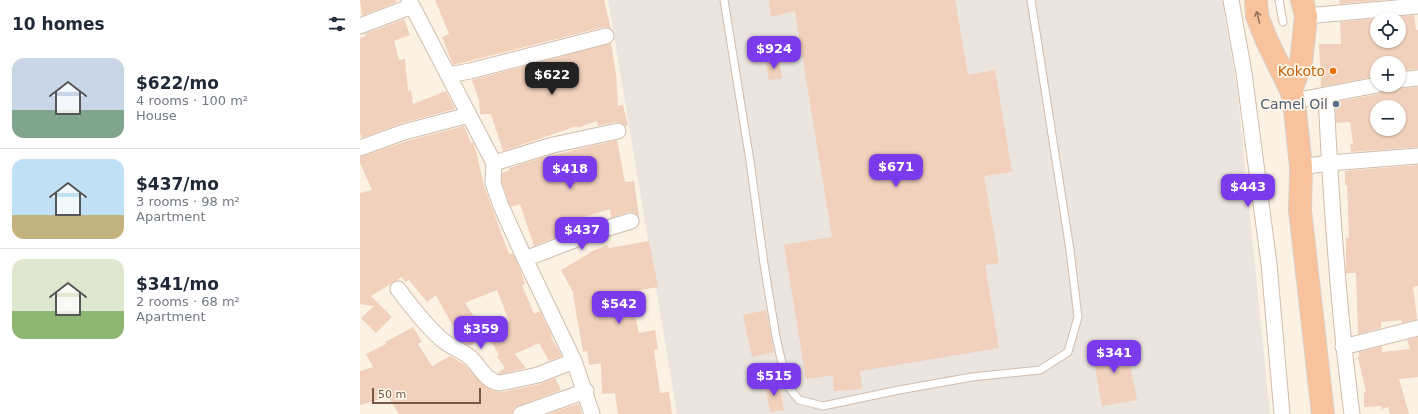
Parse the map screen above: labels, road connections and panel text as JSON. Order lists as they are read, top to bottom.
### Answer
{
  "places": ["Kokoto", "Camel Oil"],
  "scale_bar": "50 m",
  "page": {
    "heading": "10 homes",
    "map_buttons": ["+", "−"],
    "price": [
      "$924",
      "$622",
      "$671",
      "$418",
      "$443",
      "$437",
      "$542",
      "$359",
      "$341",
      "$515"
    ],
    "list": [
      {
        "name": "$622/mo",
        "note": "4 rooms · 100 m² · House"
      },
      {
        "name": "$437/mo",
        "note": "3 rooms · 98 m² · Apartment"
      },
      {
        "name": "$341/mo",
        "note": "2 rooms · 68 m² · Apartment"
      }
    ],
    "scale": "50 m"
  }
}
